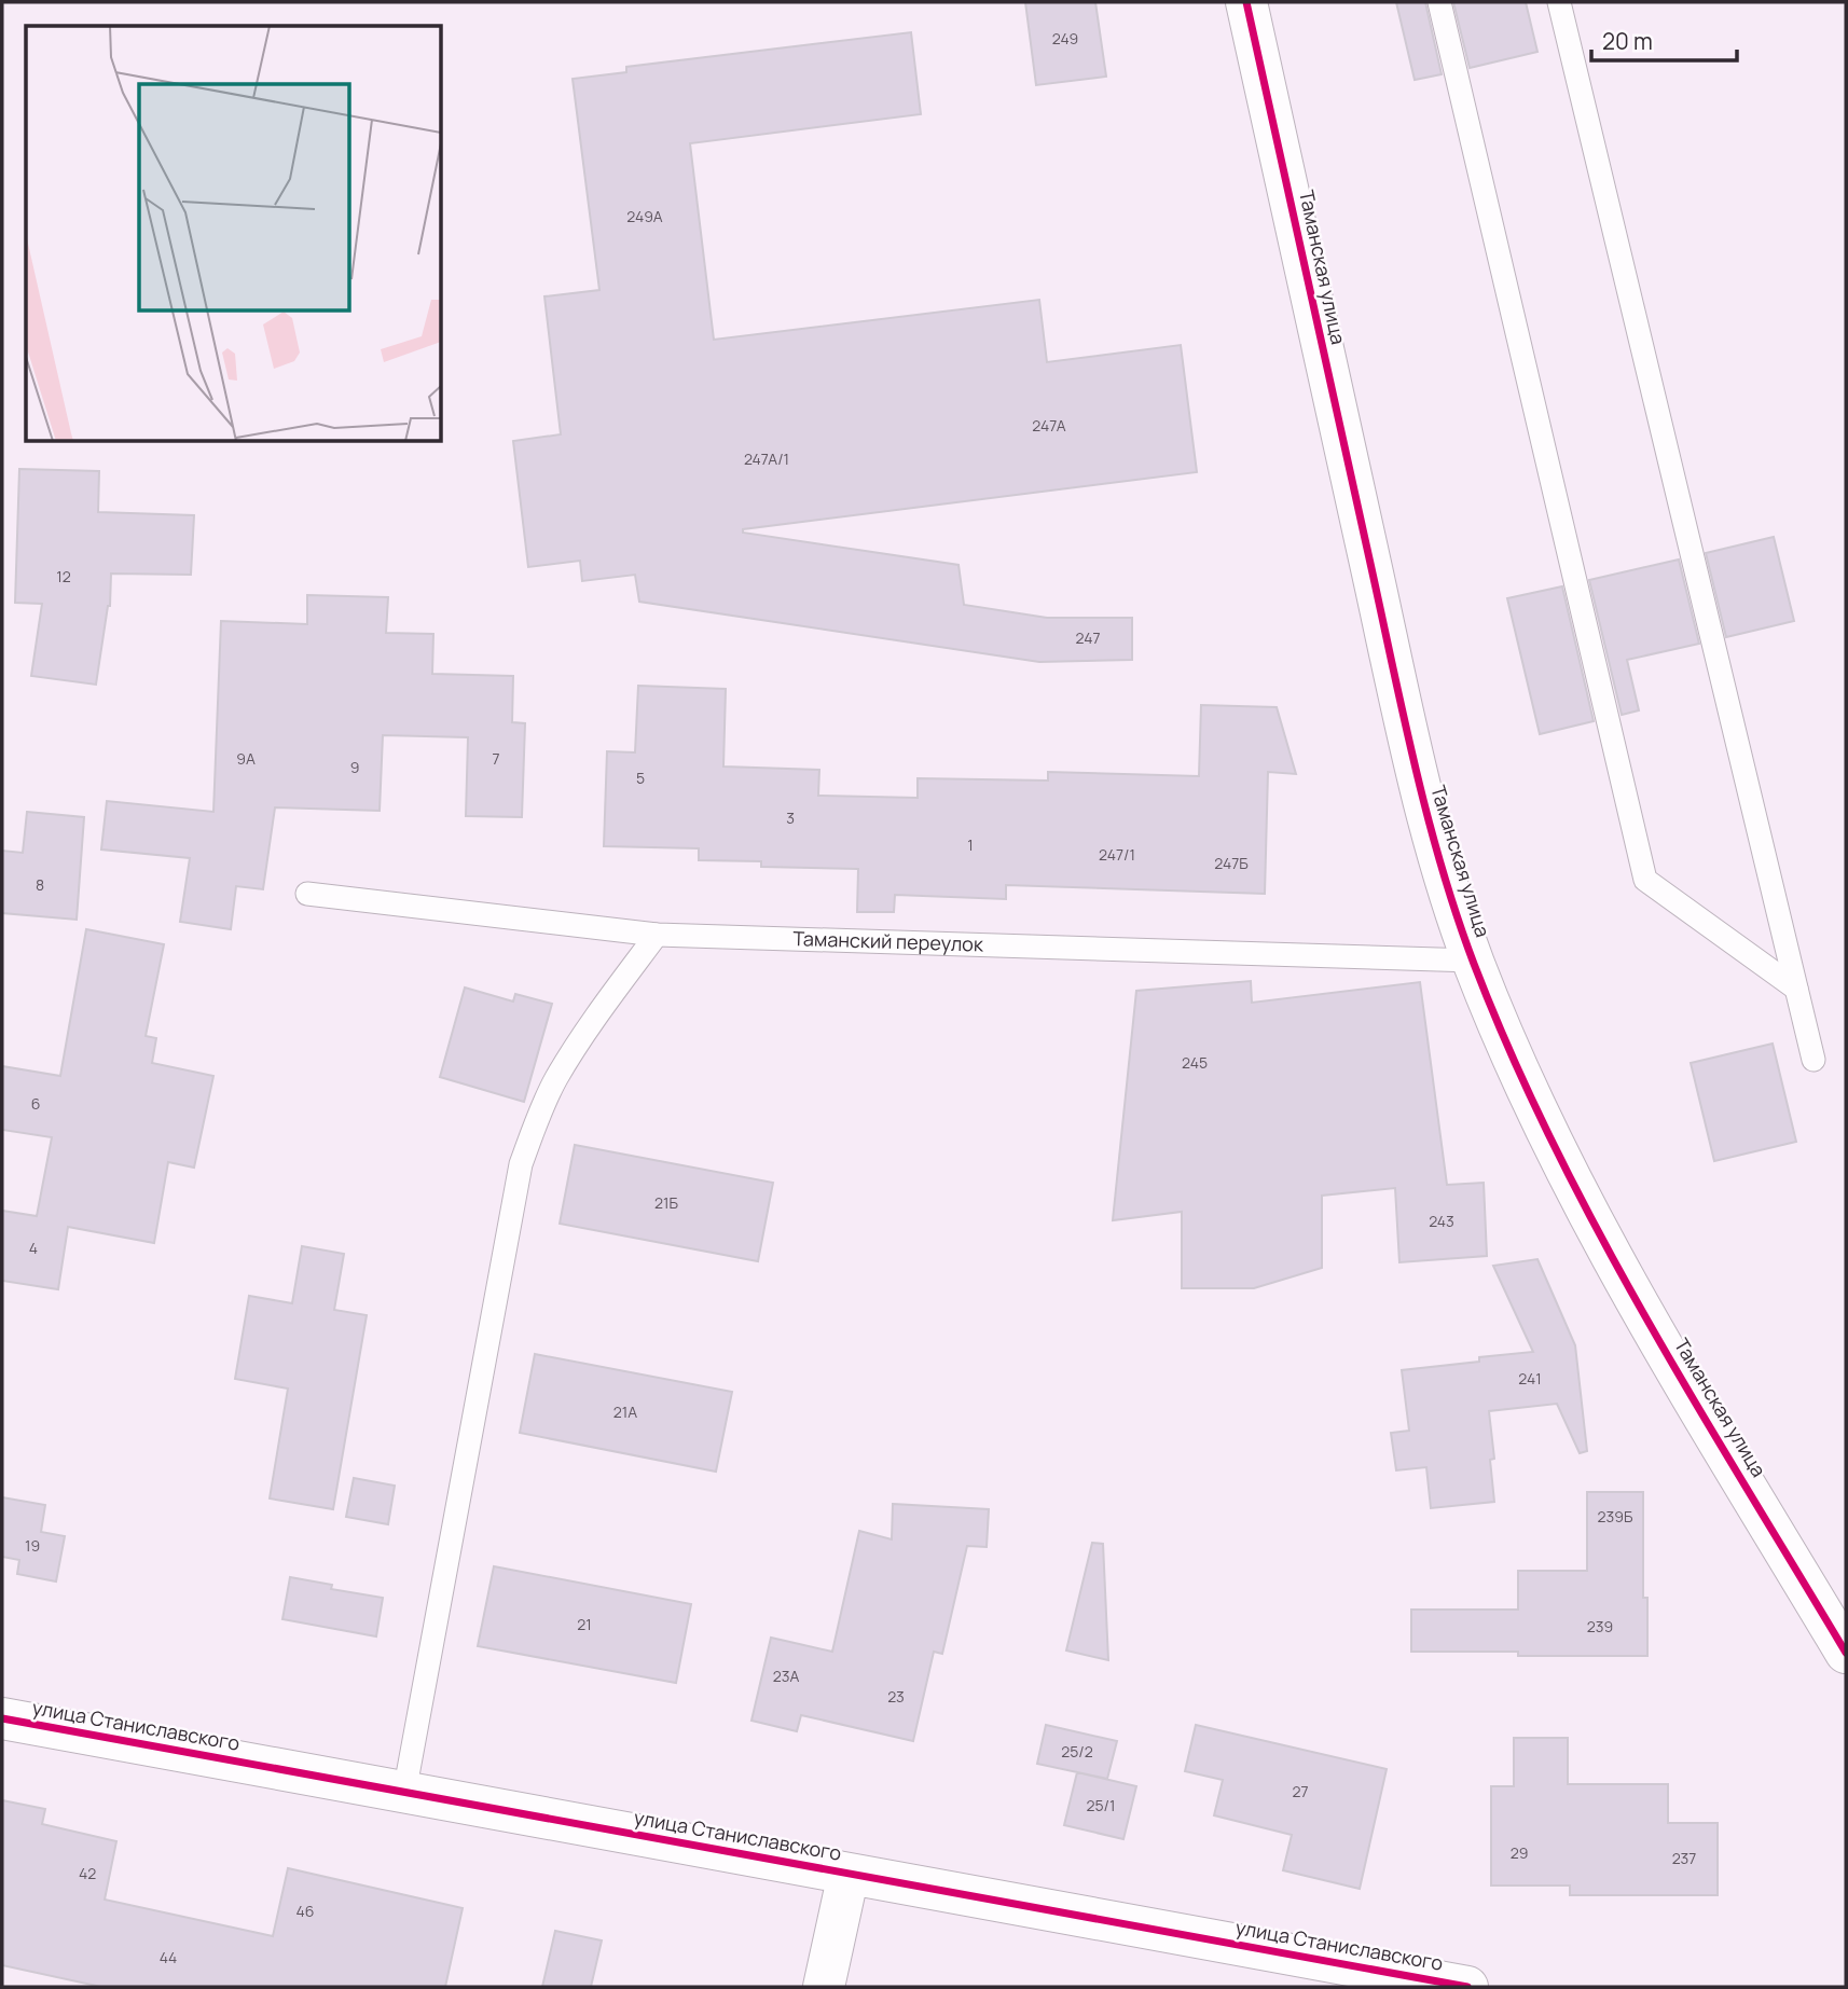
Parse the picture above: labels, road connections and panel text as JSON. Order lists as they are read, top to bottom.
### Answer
{
  "streets": {
    "street": ["Таманская улица", "улица Станиславского"],
    "lane": ["Таманский переулок"]
  },
  "crossings": [
    ["Таманская улица", "Таманский переулок"]
  ],
  "house_numbers": [
    "249",
    "249А",
    "247А",
    "247А/1",
    "12",
    "247",
    "9А",
    "7",
    "9",
    "5",
    "3",
    "1",
    "247/1",
    "247Б",
    "8",
    "245",
    "6",
    "21Б",
    "243",
    "4",
    "241",
    "21А",
    "239Б",
    "19",
    "21",
    "239",
    "23А",
    "23",
    "25/2",
    "27",
    "25/1",
    "29",
    "237",
    "42",
    "46",
    "44"
  ],
  "scale_bar": "20 m"
}
